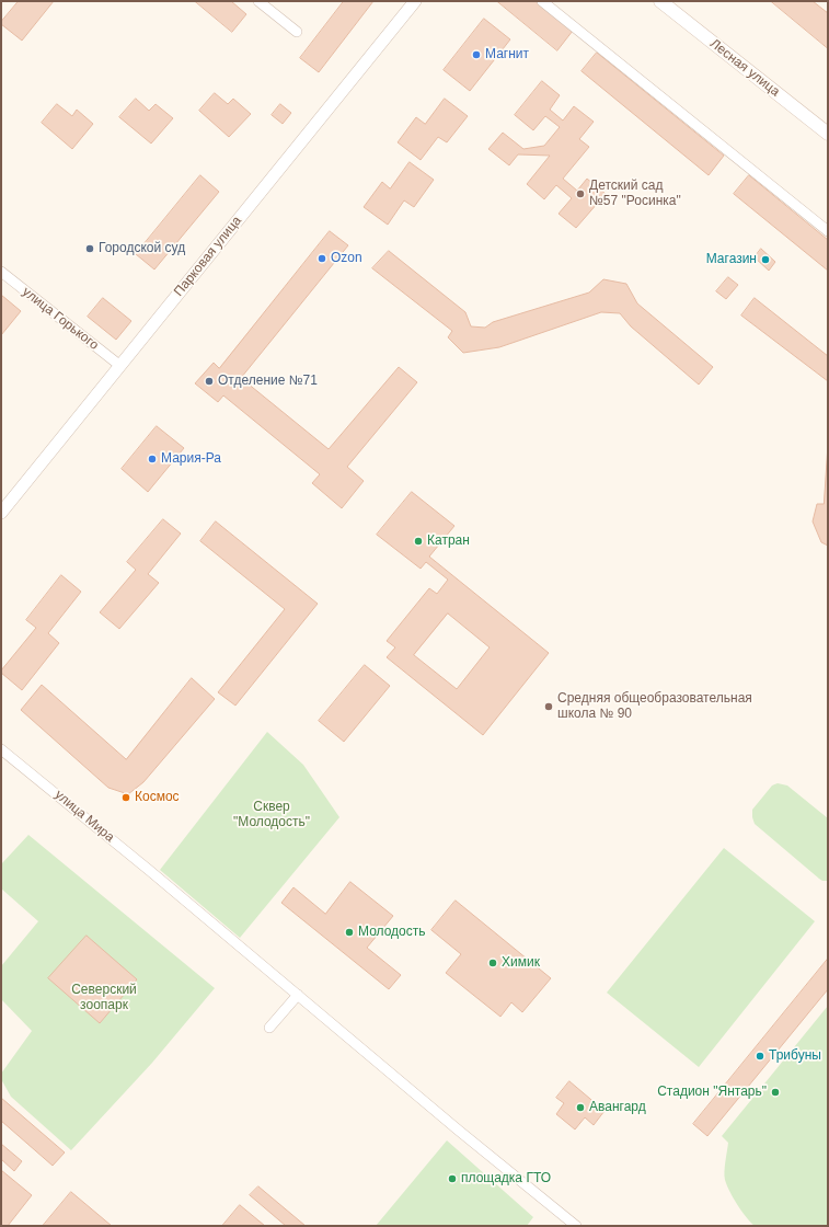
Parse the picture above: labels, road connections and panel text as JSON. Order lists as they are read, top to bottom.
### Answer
{
  "streets": {
    "main road": ["Лесная улица"],
    "street": ["Парковая улица", "улица Горького", "улица Мира"]
  },
  "crossings": [
    ["Парковая улица", "улица Горького"]
  ],
  "parks": ["Сквер \"Молодость\"", "Северский зоопарк"],
  "places": [
    "Магнит",
    "Детский сад №57 \"Росинка\"",
    "Городской суд",
    "Ozon",
    "Магазин",
    "Отделение №71",
    "Мария-Ра",
    "Катран",
    "Средняя общеобразовательная школа № 90",
    "Космос",
    "Молодость",
    "Химик",
    "Трибуны",
    "Стадион \"Янтарь\"",
    "Авангард",
    "площадка ГТО"
  ]
}
